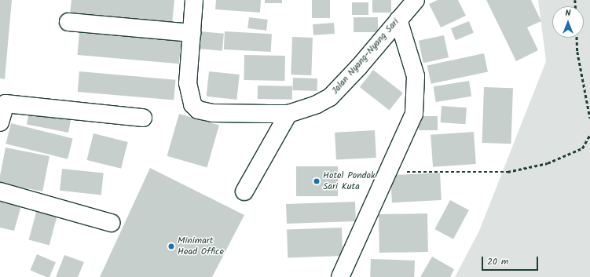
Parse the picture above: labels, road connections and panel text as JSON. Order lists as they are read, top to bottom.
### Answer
{
  "streets": {
    "street": ["Jalan Nyang-Nyang Sari"]
  },
  "places": ["Hotel Pondok Sari Kuta", "Minimart Head Office"],
  "scale_bar": "20 m",
  "north": "top"
}
